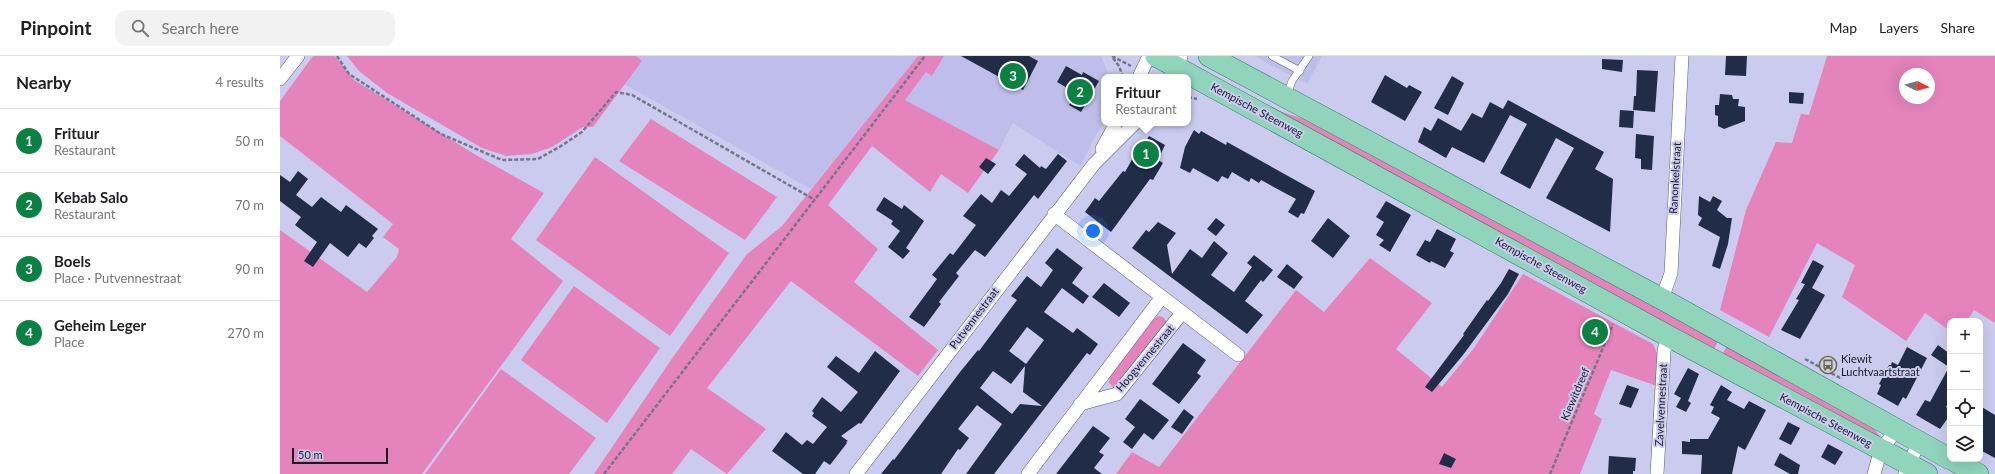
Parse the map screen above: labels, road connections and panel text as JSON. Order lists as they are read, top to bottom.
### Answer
{
  "streets": {
    "main road": ["Kempische Steenweg"],
    "street": [
      "Ranonkelstraat",
      "Putvennestraat",
      "Hoogvennestraat",
      "Zavelvennestraat"
    ],
    "path": ["Kiewitdreef"]
  },
  "crossings": [
    ["Kempische Steenweg", "Zavelvennestraat"]
  ],
  "places": {
    "bus stop": ["Kiewit Luchtvaartstraat"]
  },
  "scale_bar": "50 m",
  "north": "right",
  "page": {
    "header": "Pinpoint",
    "search": "Search here",
    "nav": ["Map", "Layers", "Share"],
    "heading": ["Nearby", "4 results"],
    "pins": [
      "3",
      "2",
      "1",
      "4"
    ],
    "popup": ["Frituur", "Restaurant"],
    "list": [
      {
        "mark": "1",
        "name": "Frituur",
        "note": "Restaurant",
        "value": "50 m"
      },
      {
        "mark": "2",
        "name": "Kebab Salo",
        "note": "Restaurant",
        "value": "70 m"
      },
      {
        "mark": "3",
        "name": "Boels",
        "note": "Place · Putvennestraat",
        "value": "90 m"
      },
      {
        "mark": "4",
        "name": "Geheim Leger",
        "note": "Place",
        "value": "270 m"
      }
    ],
    "map_buttons": ["+", "−"],
    "scale": "50 m"
  }
}
